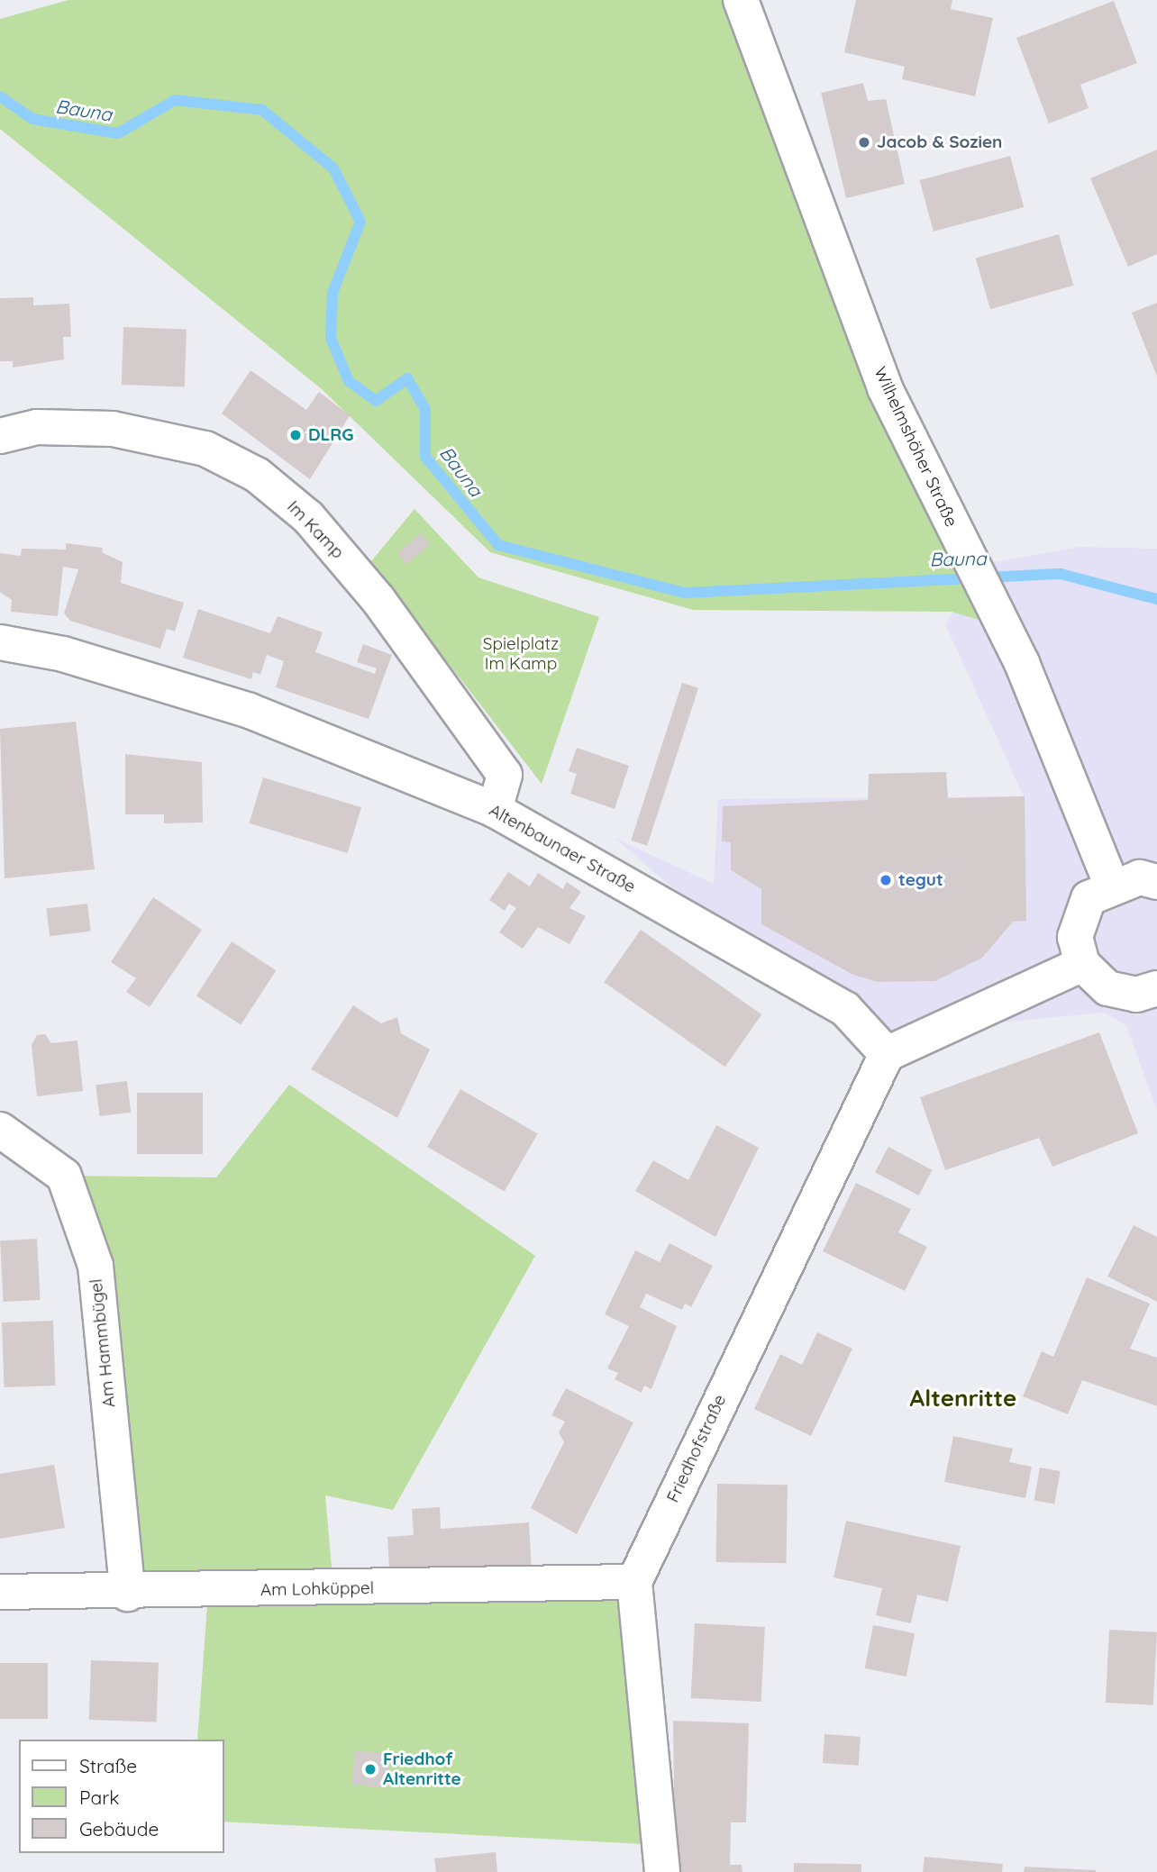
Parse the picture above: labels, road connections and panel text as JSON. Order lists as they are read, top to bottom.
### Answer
{
  "streets": {
    "street": [
      "Wilhelmshöher Straße",
      "Im Kamp",
      "Altenbaunaer Straße",
      "Am Hammbügel",
      "Friedhofstraße",
      "Am Lohküppel"
    ]
  },
  "crossings": [
    ["Im Kamp", "Altenbaunaer Straße"],
    ["Altenbaunaer Straße", "Friedhofstraße"],
    ["Am Hammbügel", "Am Lohküppel"],
    ["Friedhofstraße", "Am Lohküppel"]
  ],
  "districts": ["Altenritte"],
  "water": ["Bauna"],
  "parks": ["Spielplatz Im Kamp"],
  "places": [
    "Jacob & Sozien",
    "DLRG",
    "tegut",
    "Friedhof Altenritte"
  ],
  "legend": ["Straße", "Park", "Gebäude"]
}
